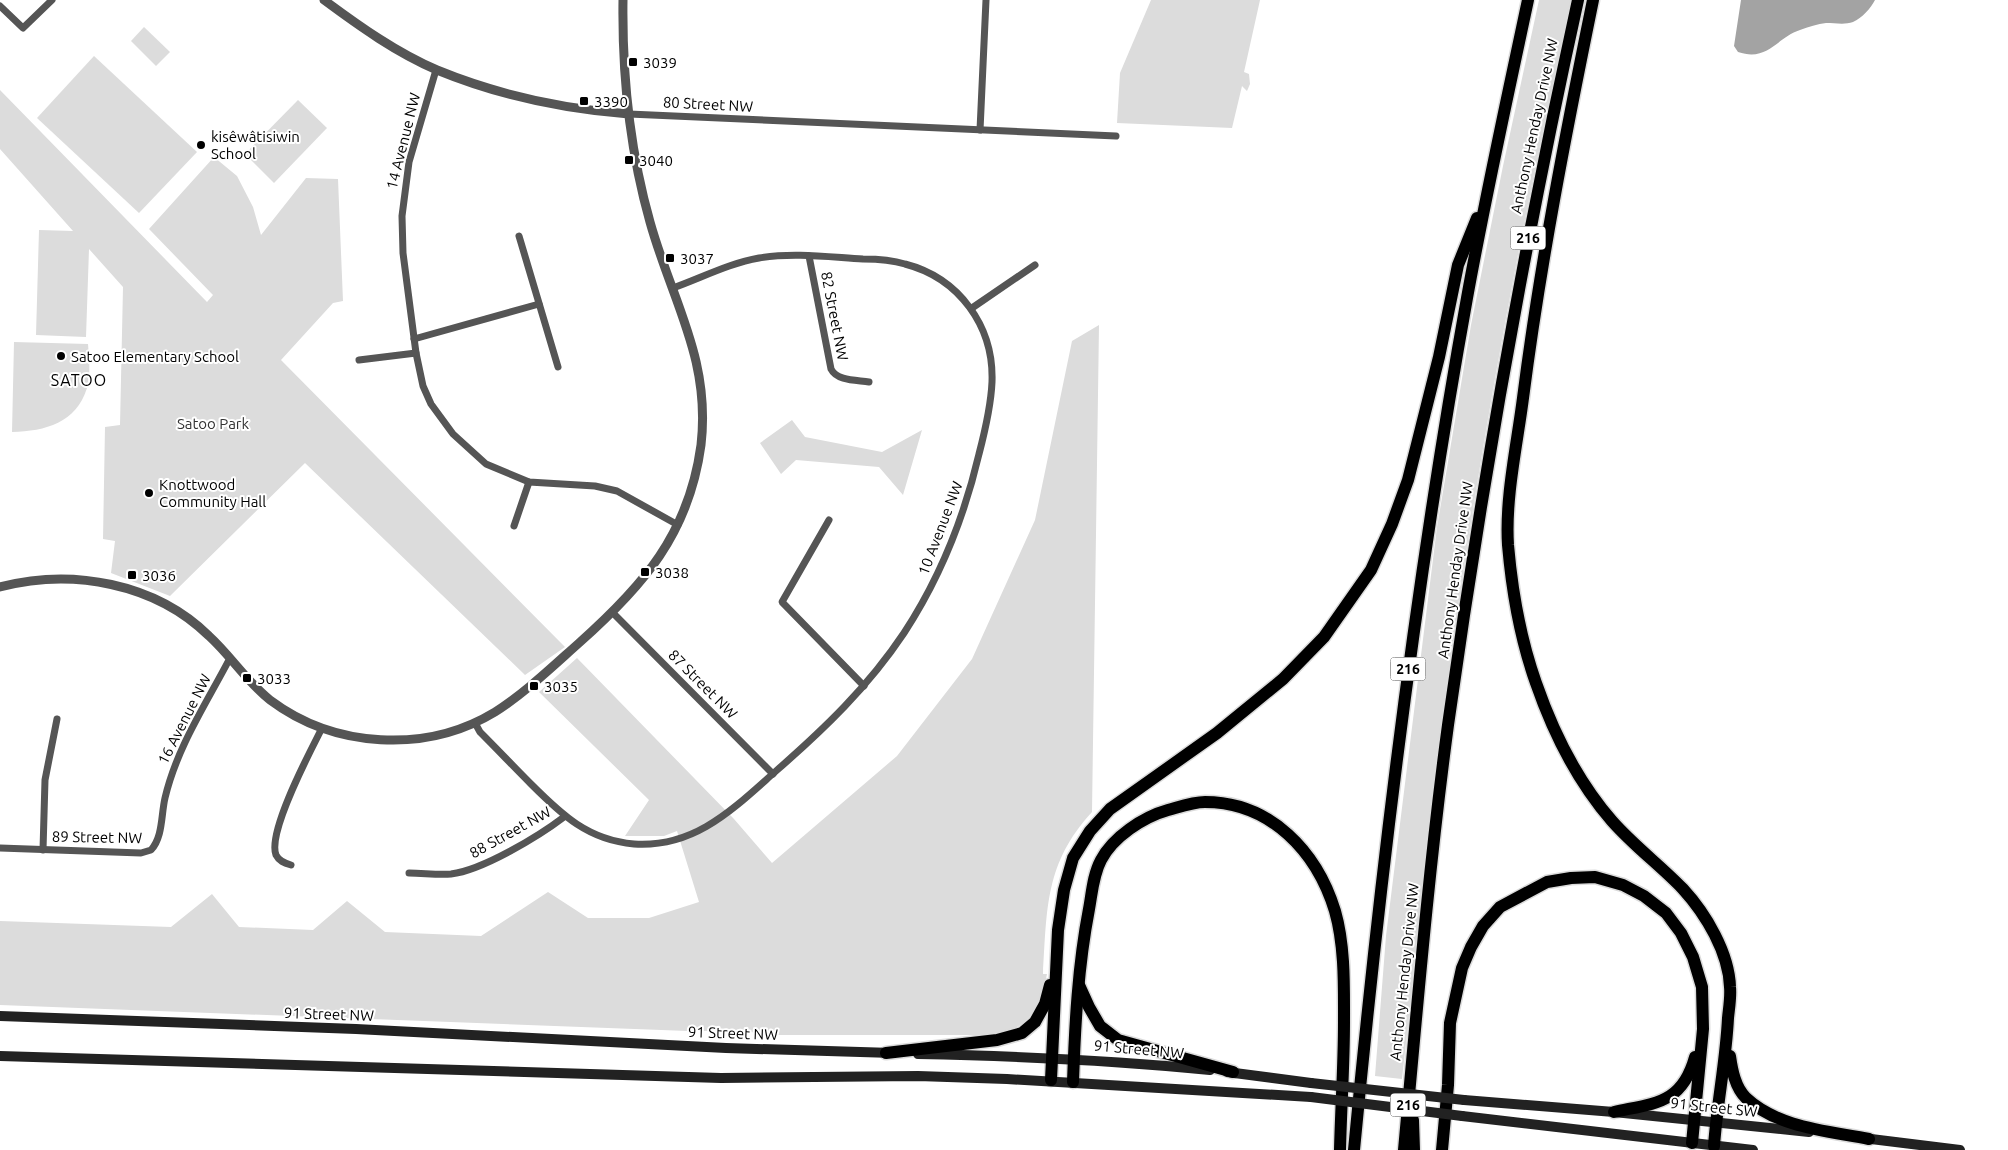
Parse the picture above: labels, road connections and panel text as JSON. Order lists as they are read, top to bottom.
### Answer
{
  "streets": {
    "highway": ["Anthony Henday Drive NW", "216"],
    "main road": ["91 Street NW", "91 Street SW"],
    "street": [
      "80 Street NW",
      "14 Avenue NW",
      "82 Street NW",
      "10 Avenue NW",
      "87 Street NW",
      "16 Avenue NW",
      "88 Street NW",
      "89 Street NW"
    ]
  },
  "crossings": [
    ["80 Street NW", "14 Avenue NW"],
    ["82 Street NW", "10 Avenue NW"],
    ["10 Avenue NW", "87 Street NW"],
    ["10 Avenue NW", "88 Street NW"],
    ["16 Avenue NW", "89 Street NW"],
    ["91 Street NW", "91 Street SW"]
  ],
  "districts": ["SATOO"],
  "parks": ["Satoo Park"],
  "places": {
    "transit": [
      "3039",
      "3390",
      "3040",
      "3037",
      "3038",
      "3036",
      "3033",
      "3035"
    ],
    "other": ["kisêwâtisiwin School", "Satoo Elementary School", "Knottwood Community Hall"]
  }
}
